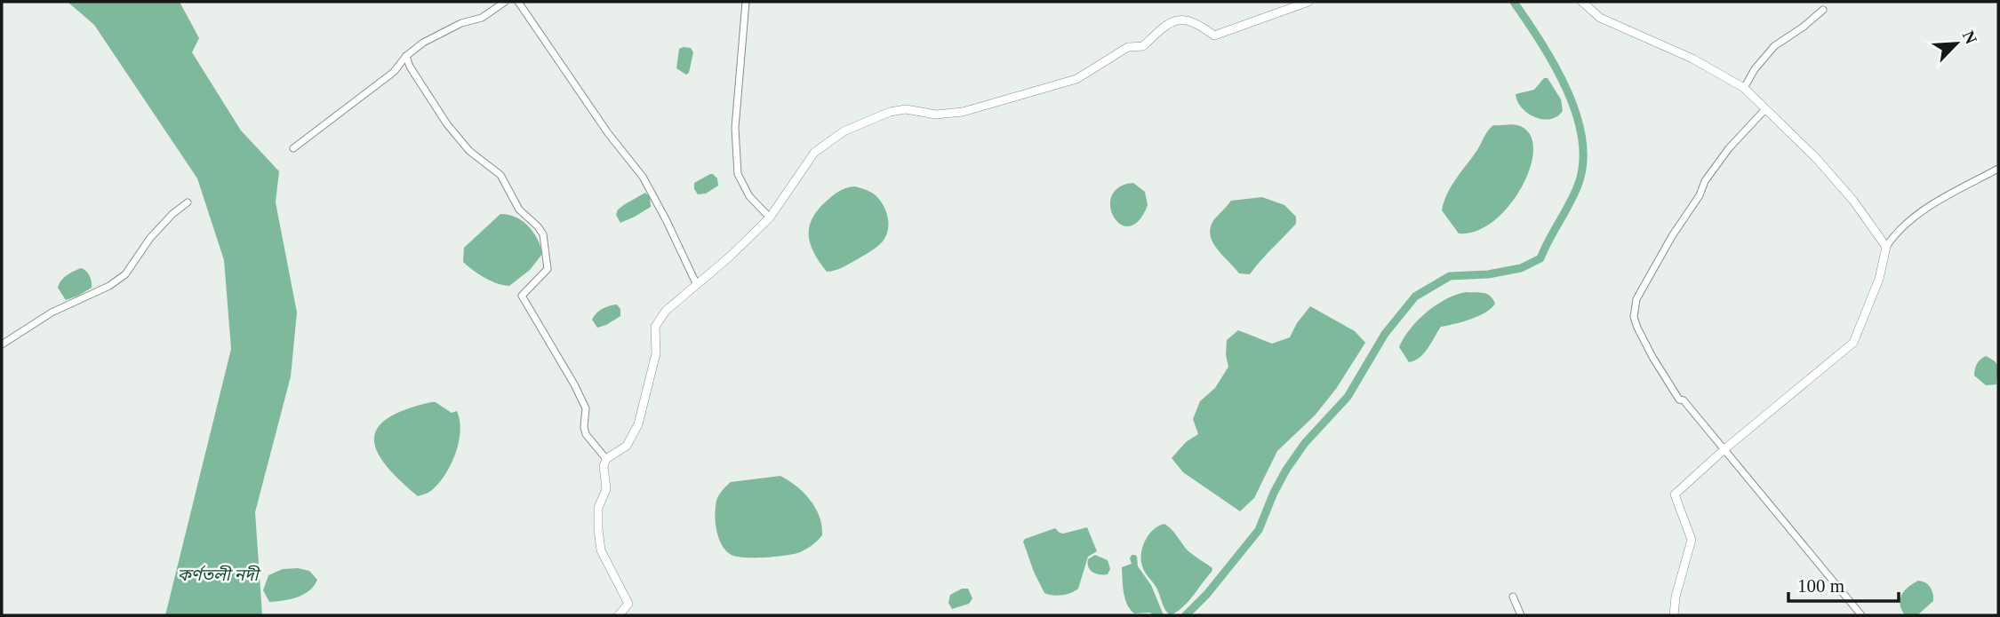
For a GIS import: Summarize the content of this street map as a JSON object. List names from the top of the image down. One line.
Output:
{"water":["কর্ণতলী নদী"],"scale_bar":"100 m","north":"top right"}
